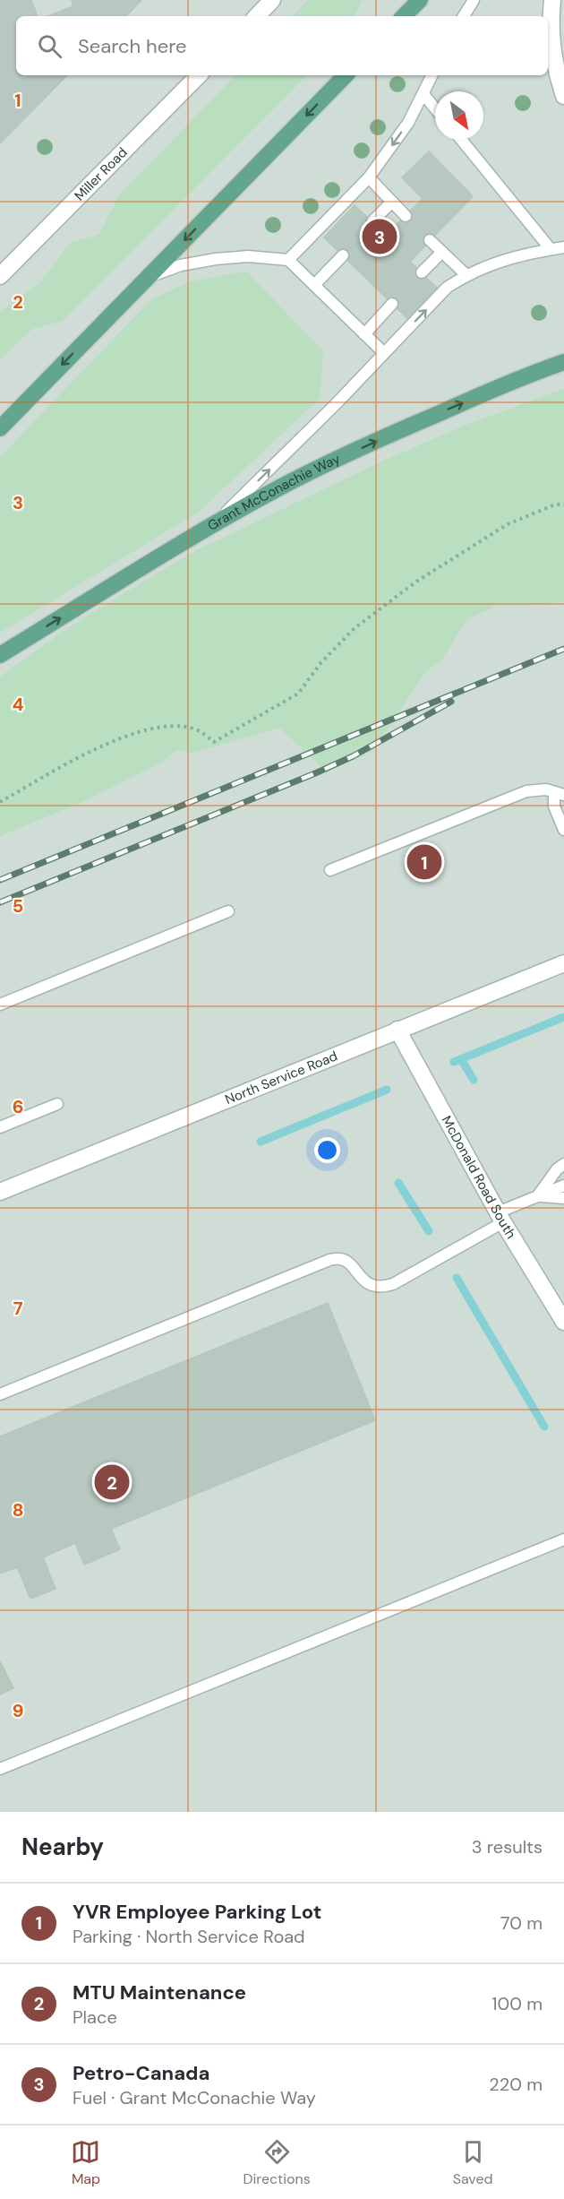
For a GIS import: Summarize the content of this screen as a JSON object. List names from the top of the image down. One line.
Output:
{"streets":{"main road":["Grant McConachie Way"],"street":["Miller Road","North Service Road","McDonald Road South"]},"crossings":[["North Service Road","McDonald Road South"]],"one_way":["Grant McConachie Way"],"north":"bottom right","page":{"search":"Search here","pins":["3","1","2"],"heading":["Nearby","3 results"],"list":[{"mark":"1","name":"YVR Employee Parking Lot","note":"Parking · North Service Road","value":"70 m"},{"mark":"2","name":"MTU Maintenance","note":"Place","value":"100 m"},{"mark":"3","name":"Petro-Canada","note":"Fuel · Grant McConachie Way","value":"220 m"}],"nav":["Map","Directions","Saved"]},"grid":{"rows":["1","2","3","4","5","6","7","8","9"]}}
